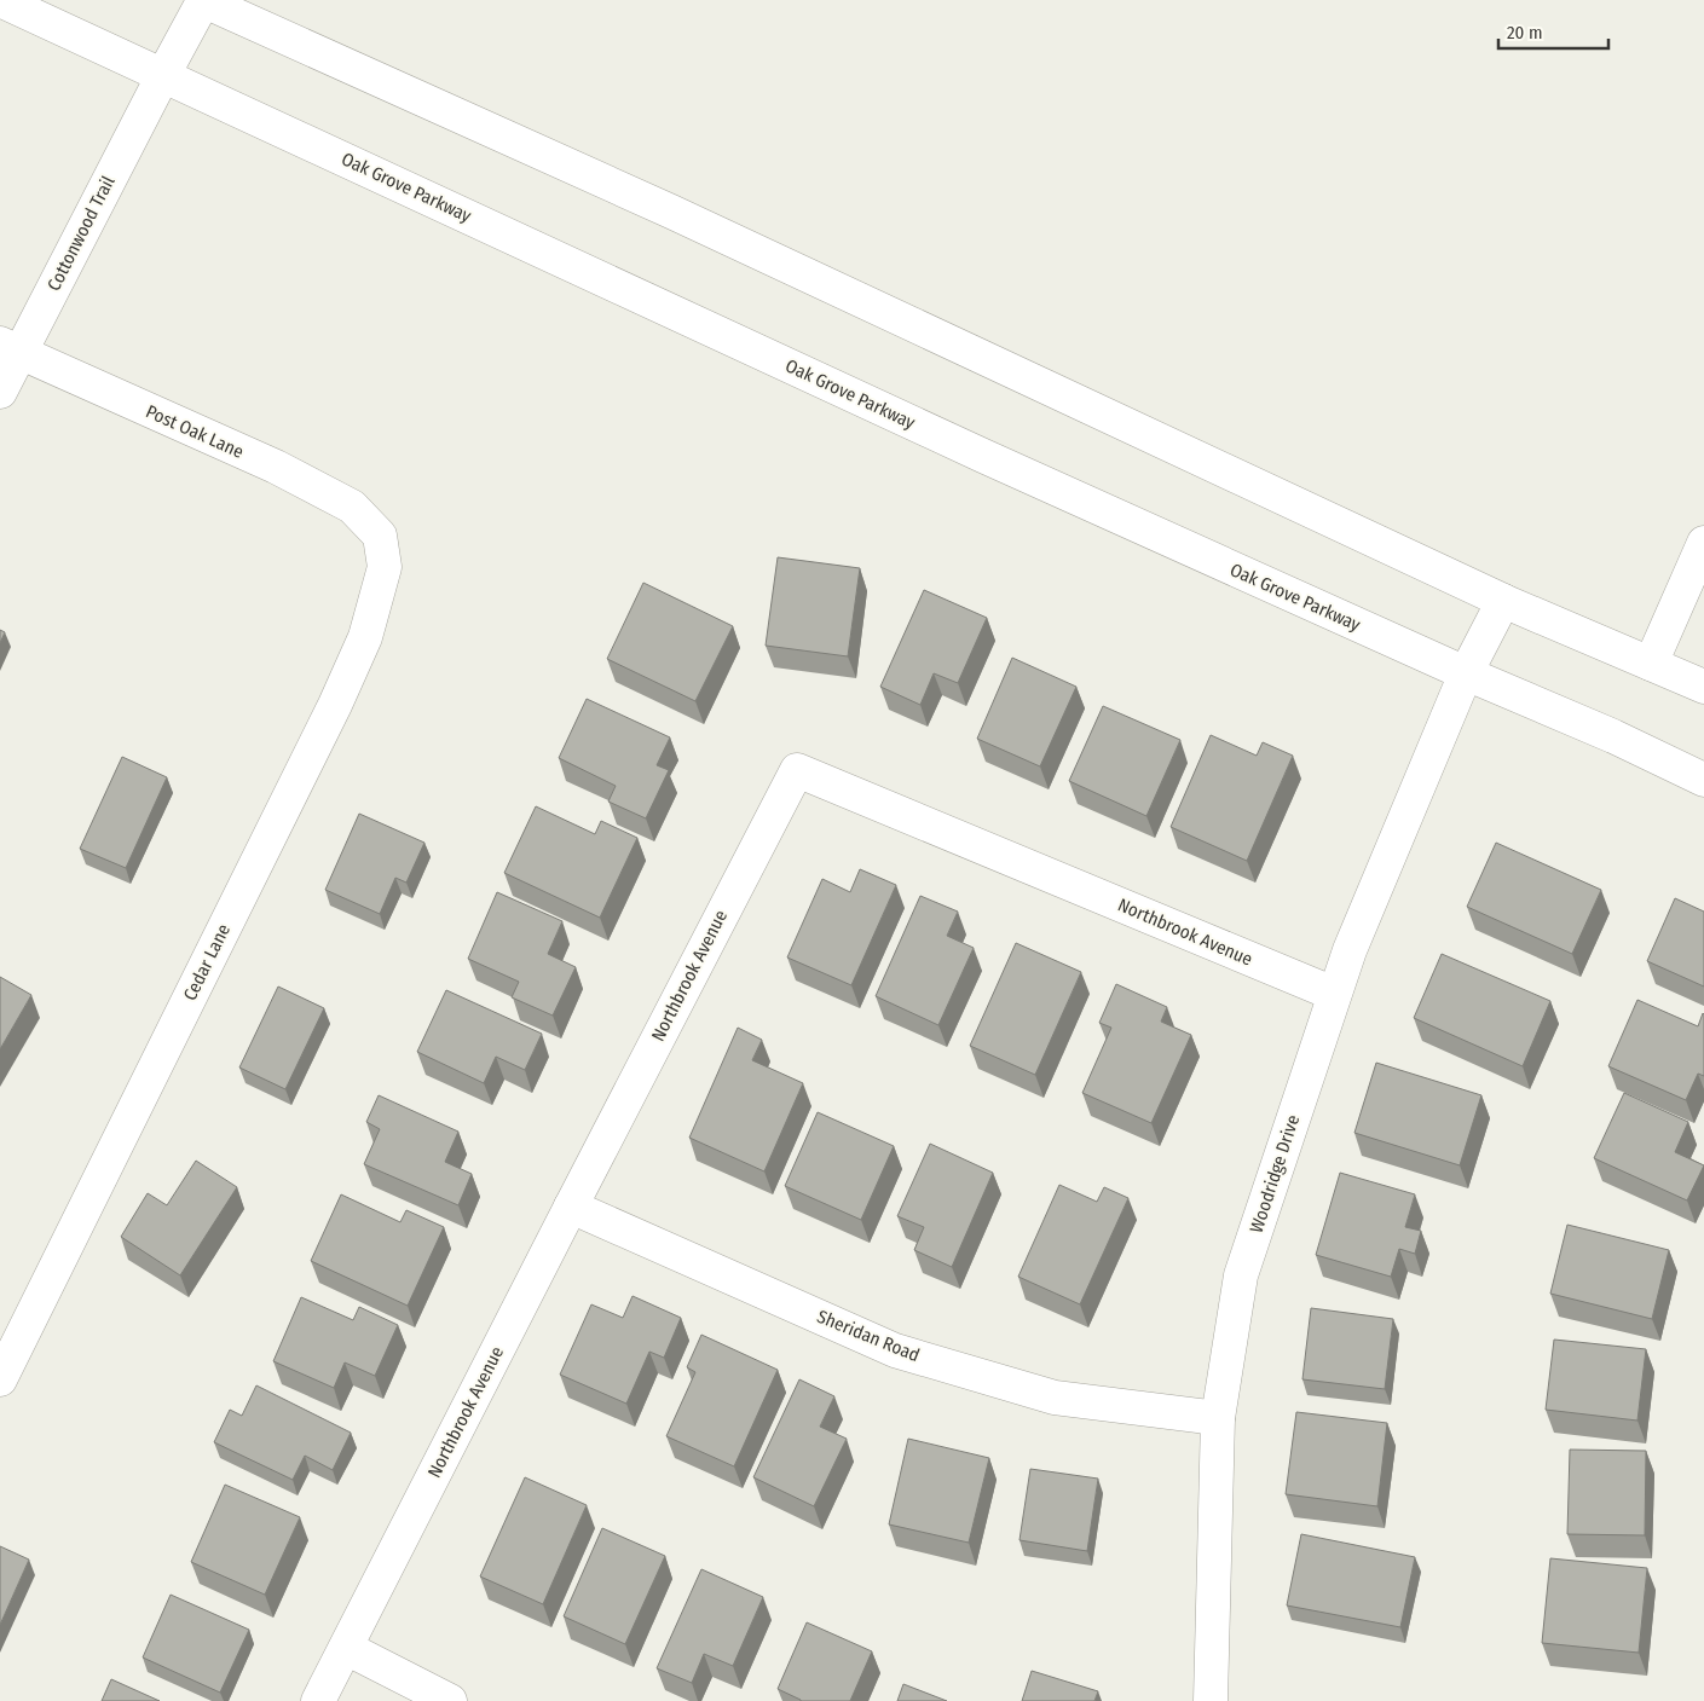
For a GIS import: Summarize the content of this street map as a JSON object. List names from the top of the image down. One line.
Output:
{"streets":{"street":["Oak Grove Parkway","Cottonwood Trail","Post Oak Lane","Northbrook Avenue","Cedar Lane","Woodridge Drive","Sheridan Road"]},"crossings":[["Oak Grove Parkway","Cottonwood Trail"],["Oak Grove Parkway","Woodridge Drive"],["Cottonwood Trail","Post Oak Lane"],["Post Oak Lane","Cedar Lane"],["Northbrook Avenue","Woodridge Drive"],["Northbrook Avenue","Sheridan Road"],["Woodridge Drive","Sheridan Road"]],"scale_bar":"20 m"}
